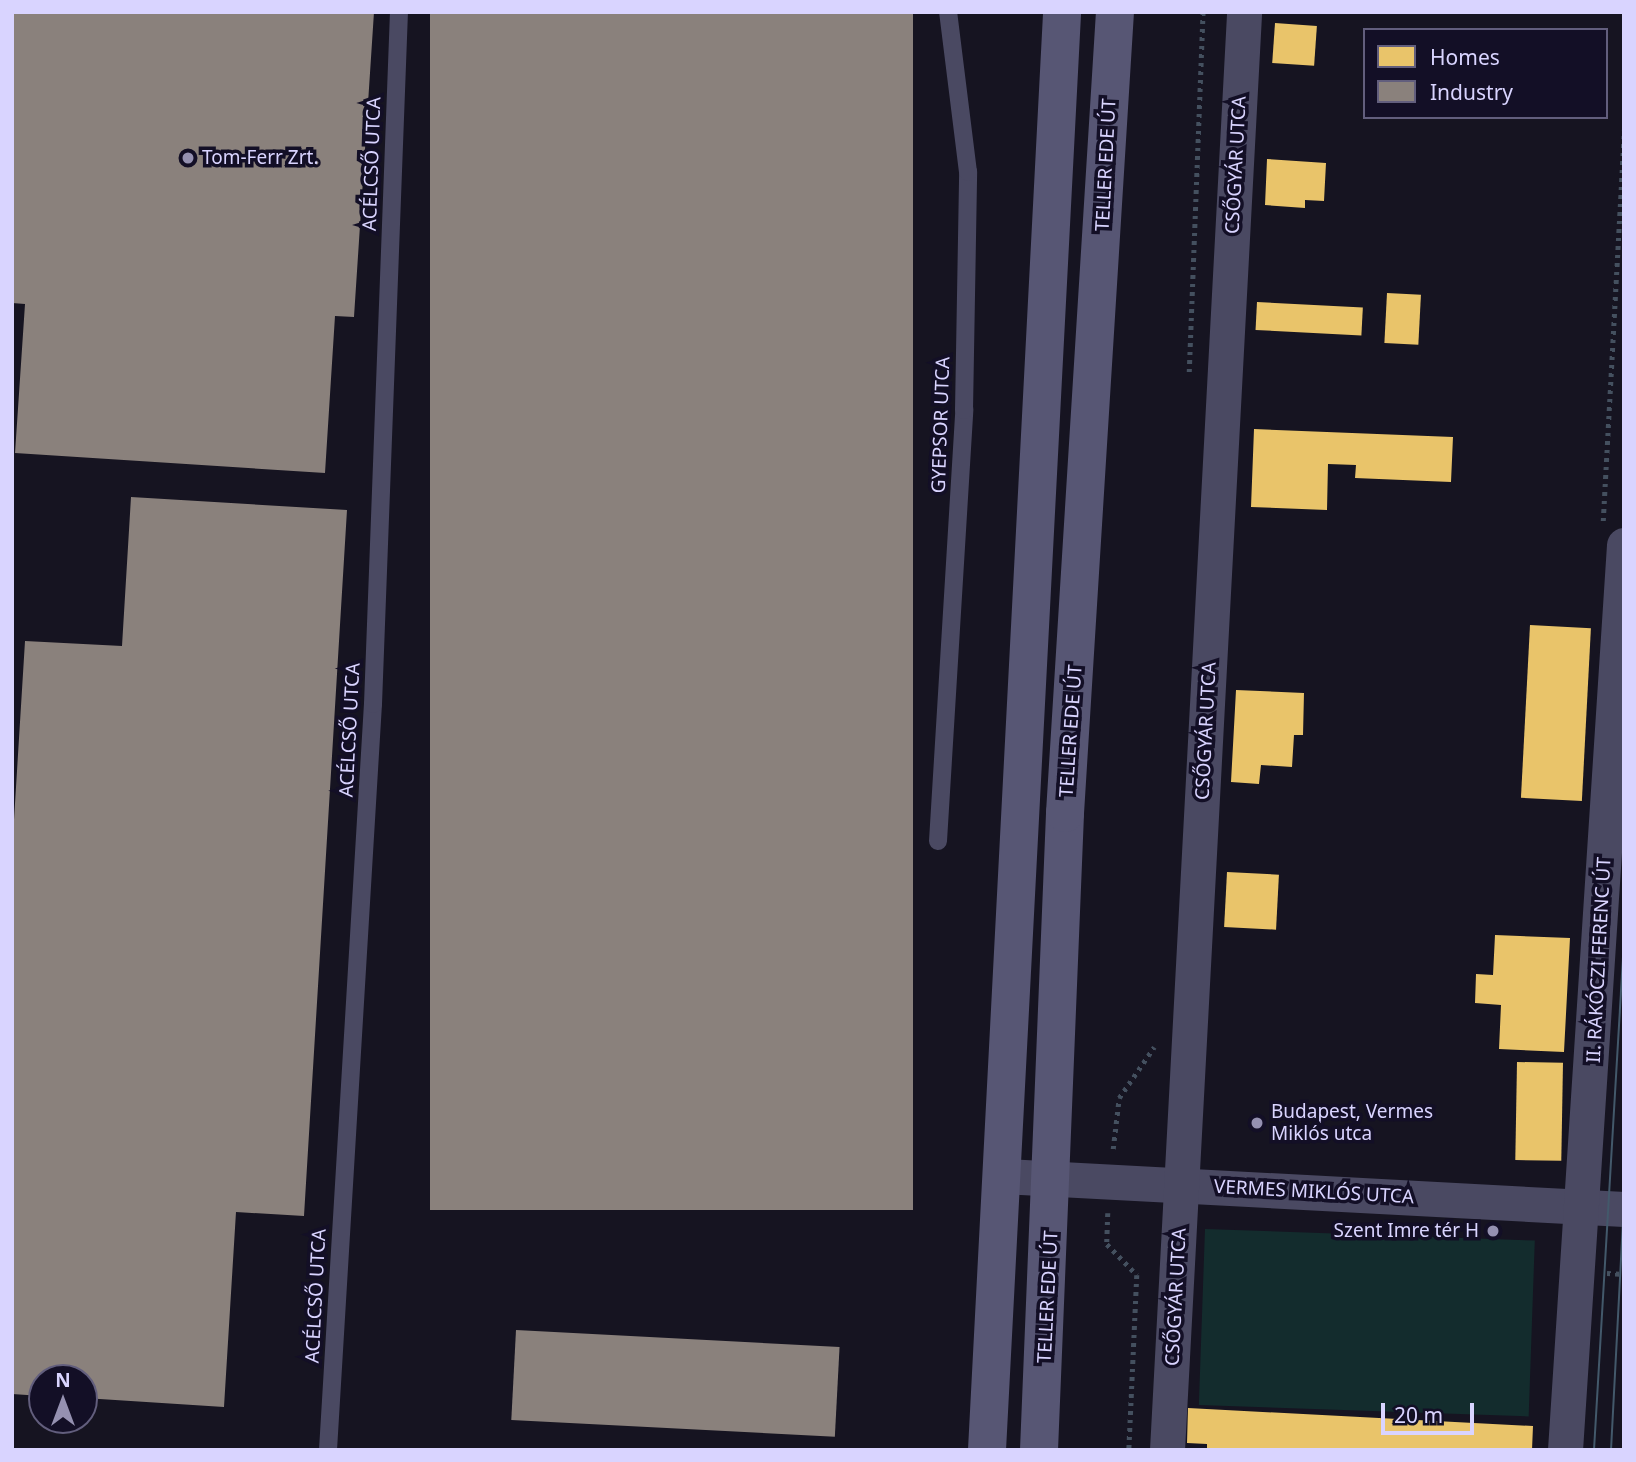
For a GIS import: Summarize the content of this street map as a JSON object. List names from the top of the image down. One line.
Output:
{"streets":{"main road":["TELLER EDE ÚT"],"street":["CSŐGYÁR UTCA","II. RÁKÓCZI FERENC ÚT","VERMES MIKLÓS UTCA"],"lane":["ACÉLCSŐ UTCA","GYEPSOR UTCA"]},"crossings":[["TELLER EDE ÚT","VERMES MIKLÓS UTCA"],["CSŐGYÁR UTCA","VERMES MIKLÓS UTCA"],["II. RÁKÓCZI FERENC ÚT","VERMES MIKLÓS UTCA"]],"places":["Tom-Ferr Zrt.","Budapest, Vermes Miklós utca","Szent Imre tér H"],"legend":["Homes","Industry"],"scale_bar":"20 m","north":"top"}
